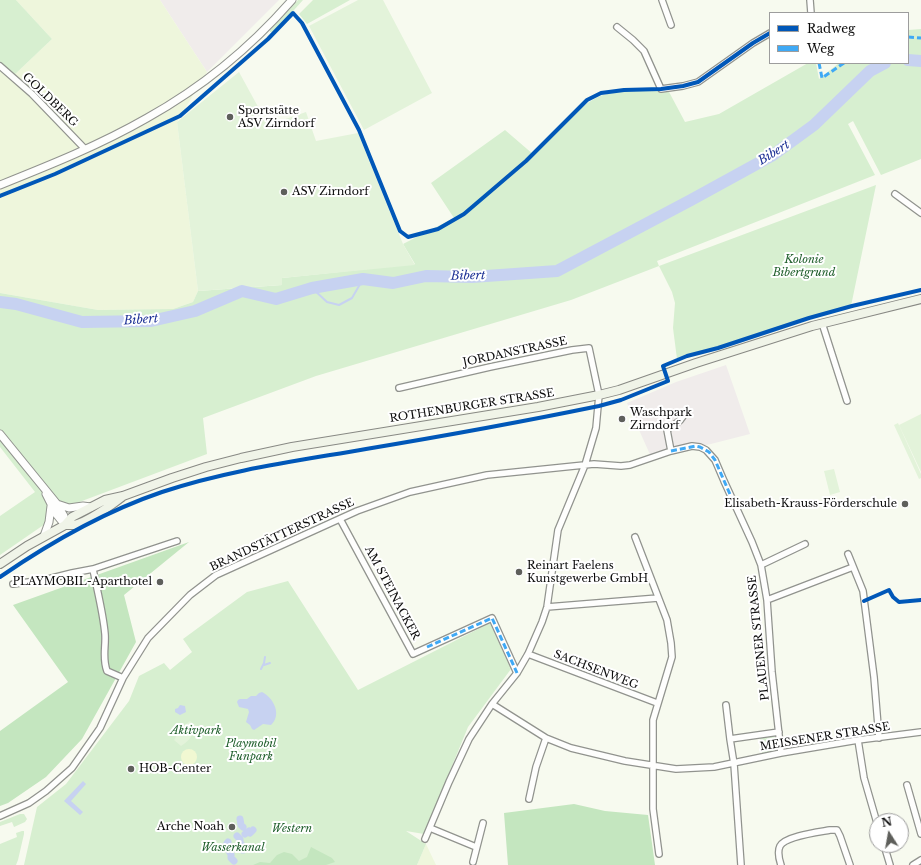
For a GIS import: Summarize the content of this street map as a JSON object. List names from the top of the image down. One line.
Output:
{"streets":{"main road":["ROTHENBURGER STRASSE"],"street":["GOLDBERG","JORDANSTRASSE","BRANDSTÄTTERSTRASSE","AM STEINACKER","PLAUENER STRASSE","SACHSENWEG","MEISSENER STRASSE"]},"crossings":[["JORDANSTRASSE","ROTHENBURGER STRASSE"],["BRANDSTÄTTERSTRASSE","AM STEINACKER"],["BRANDSTÄTTERSTRASSE","PLAUENER STRASSE"],["PLAUENER STRASSE","MEISSENER STRASSE"]],"water":["Bibert"],"parks":["Kolonie Bibertgrund","Aktivpark","Playmobil Funpark","Western","Wasserkanal"],"places":["Sportstätte ASV Zirndorf","ASV Zirndorf","Waschpark Zirndorf","Elisabeth-Krauss-Förderschule","Reinart Faelens Kunstgewerbe GmbH","PLAYMOBIL-Aparthotel","HOB-Center","Arche Noah"],"legend":["Radweg","Weg"],"north":"top"}
